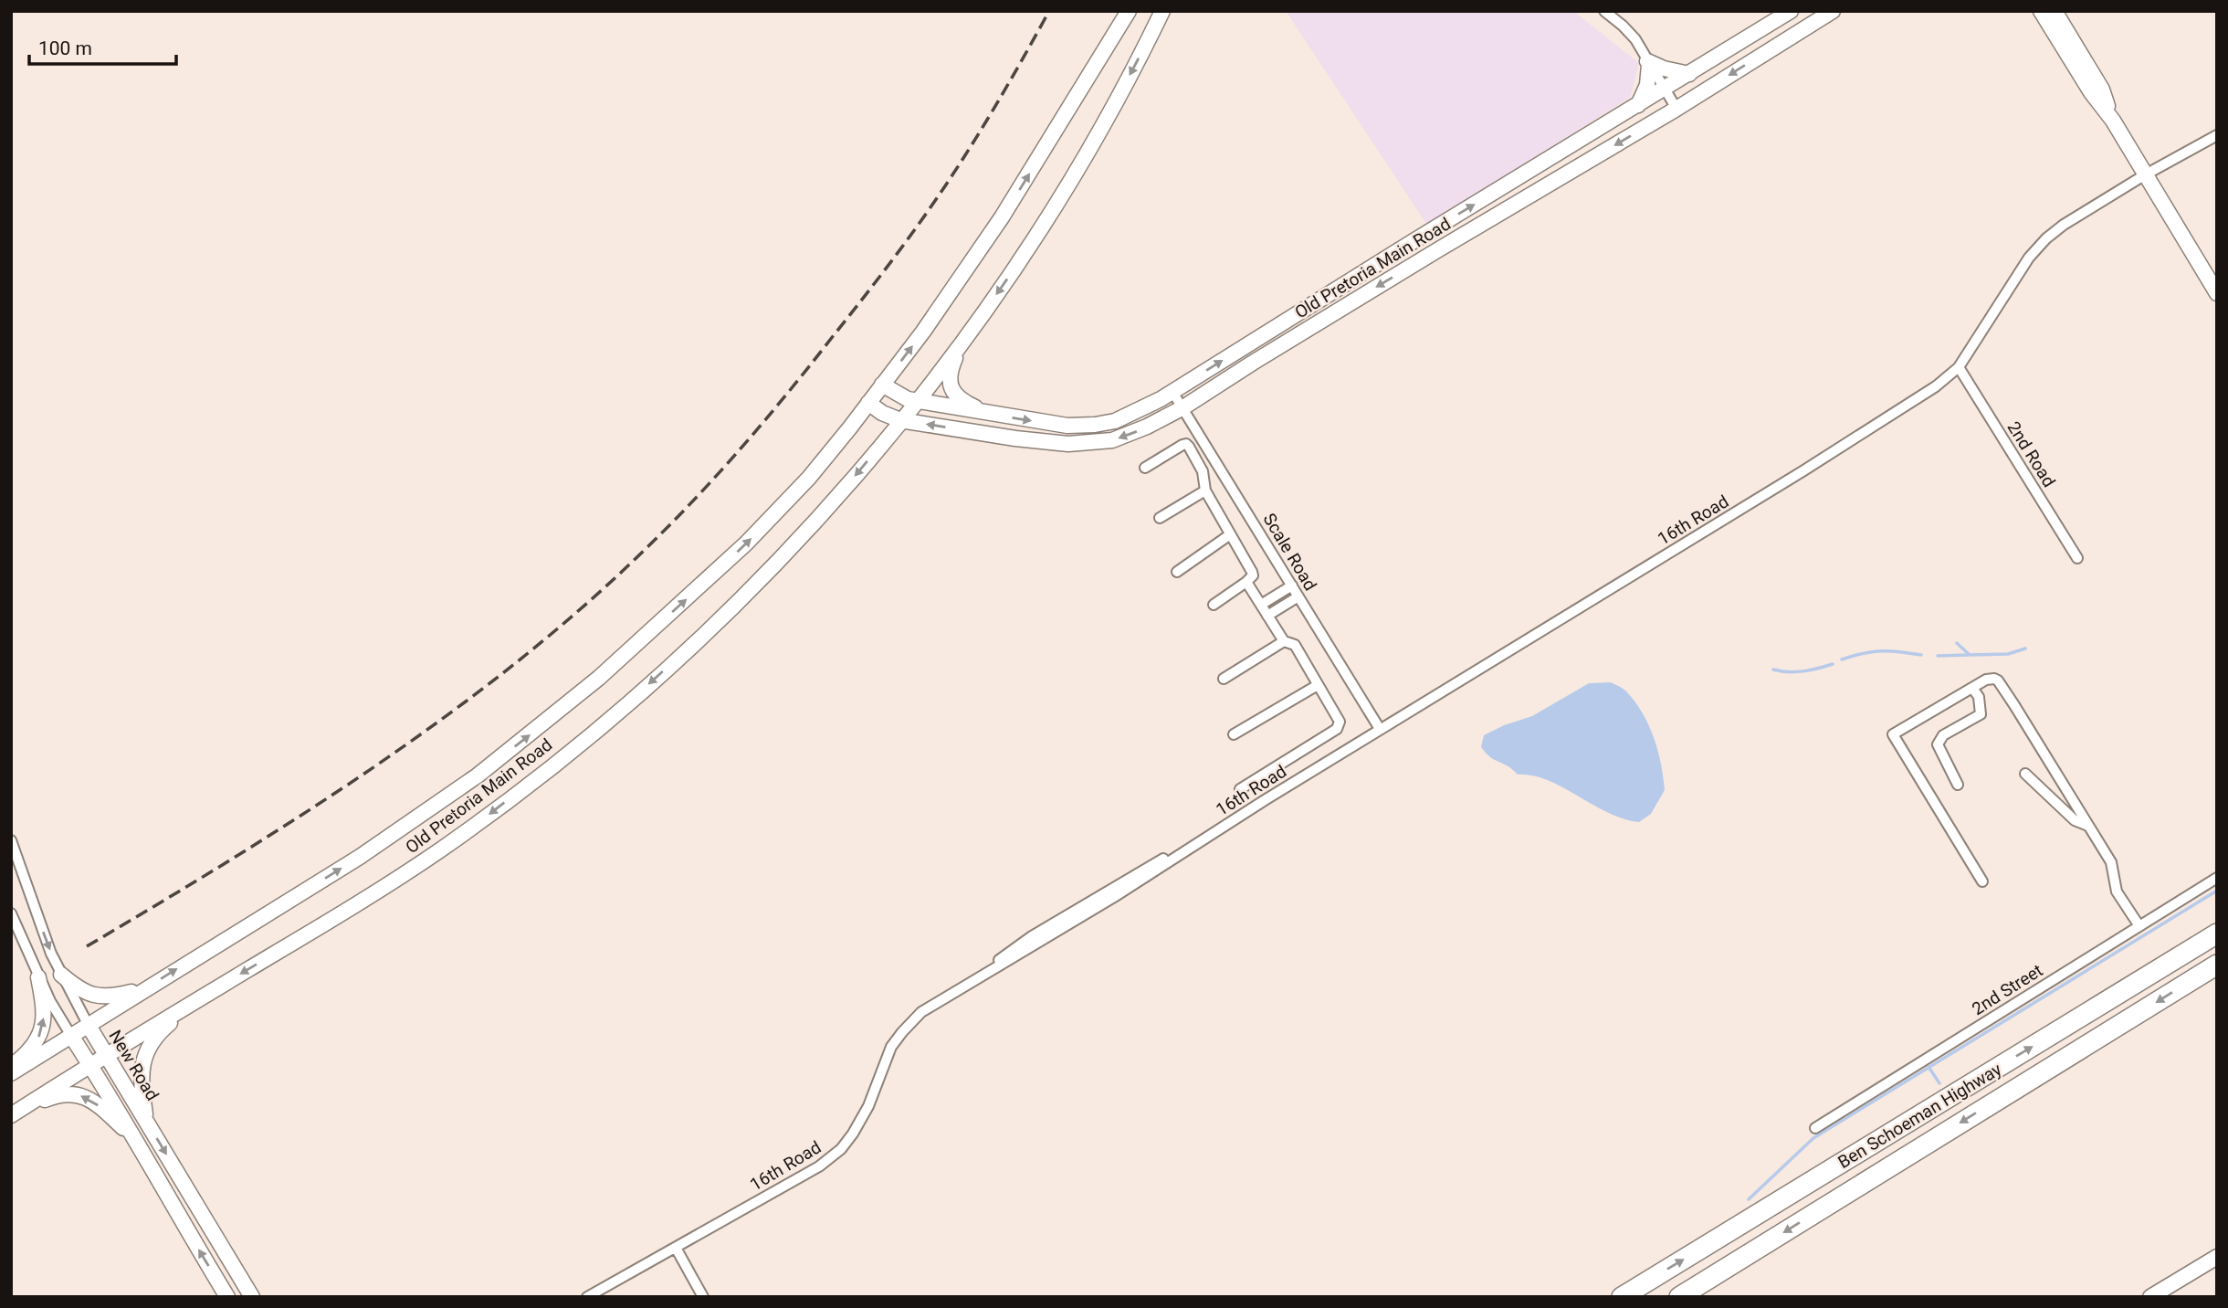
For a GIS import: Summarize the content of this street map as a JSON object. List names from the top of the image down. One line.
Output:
{"streets":{"highway":["Ben Schoeman Highway"],"main road":["Old Pretoria Main Road","New Road"],"street":["2nd Road","16th Road","Scale Road","2nd Street"]},"crossings":[["Old Pretoria Main Road","Scale Road"],["Old Pretoria Main Road","New Road"],["2nd Road","16th Road"],["16th Road","Scale Road"]],"one_way":["New Road"],"scale_bar":"100 m"}
